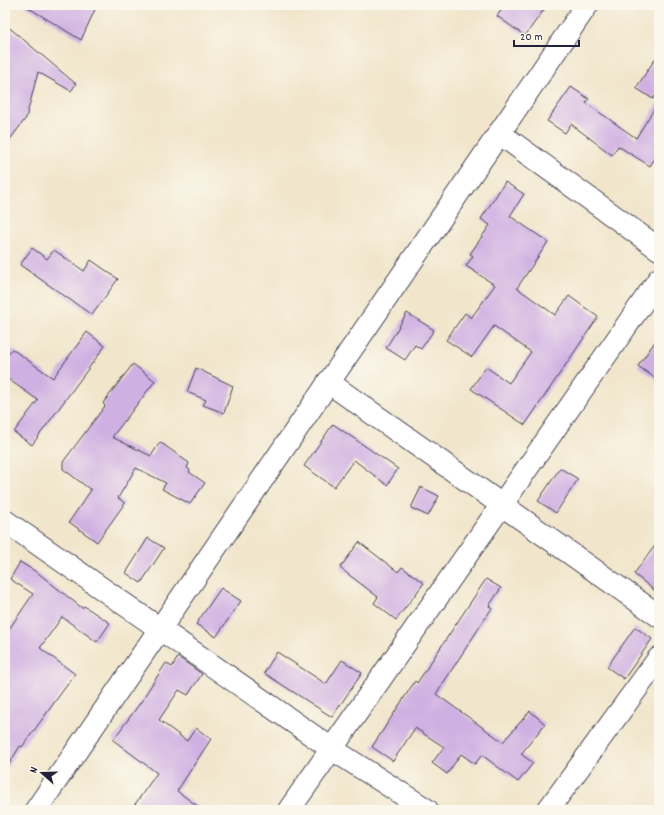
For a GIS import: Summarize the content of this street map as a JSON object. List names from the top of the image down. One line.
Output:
{"scale_bar":"20 m","north":"left"}
